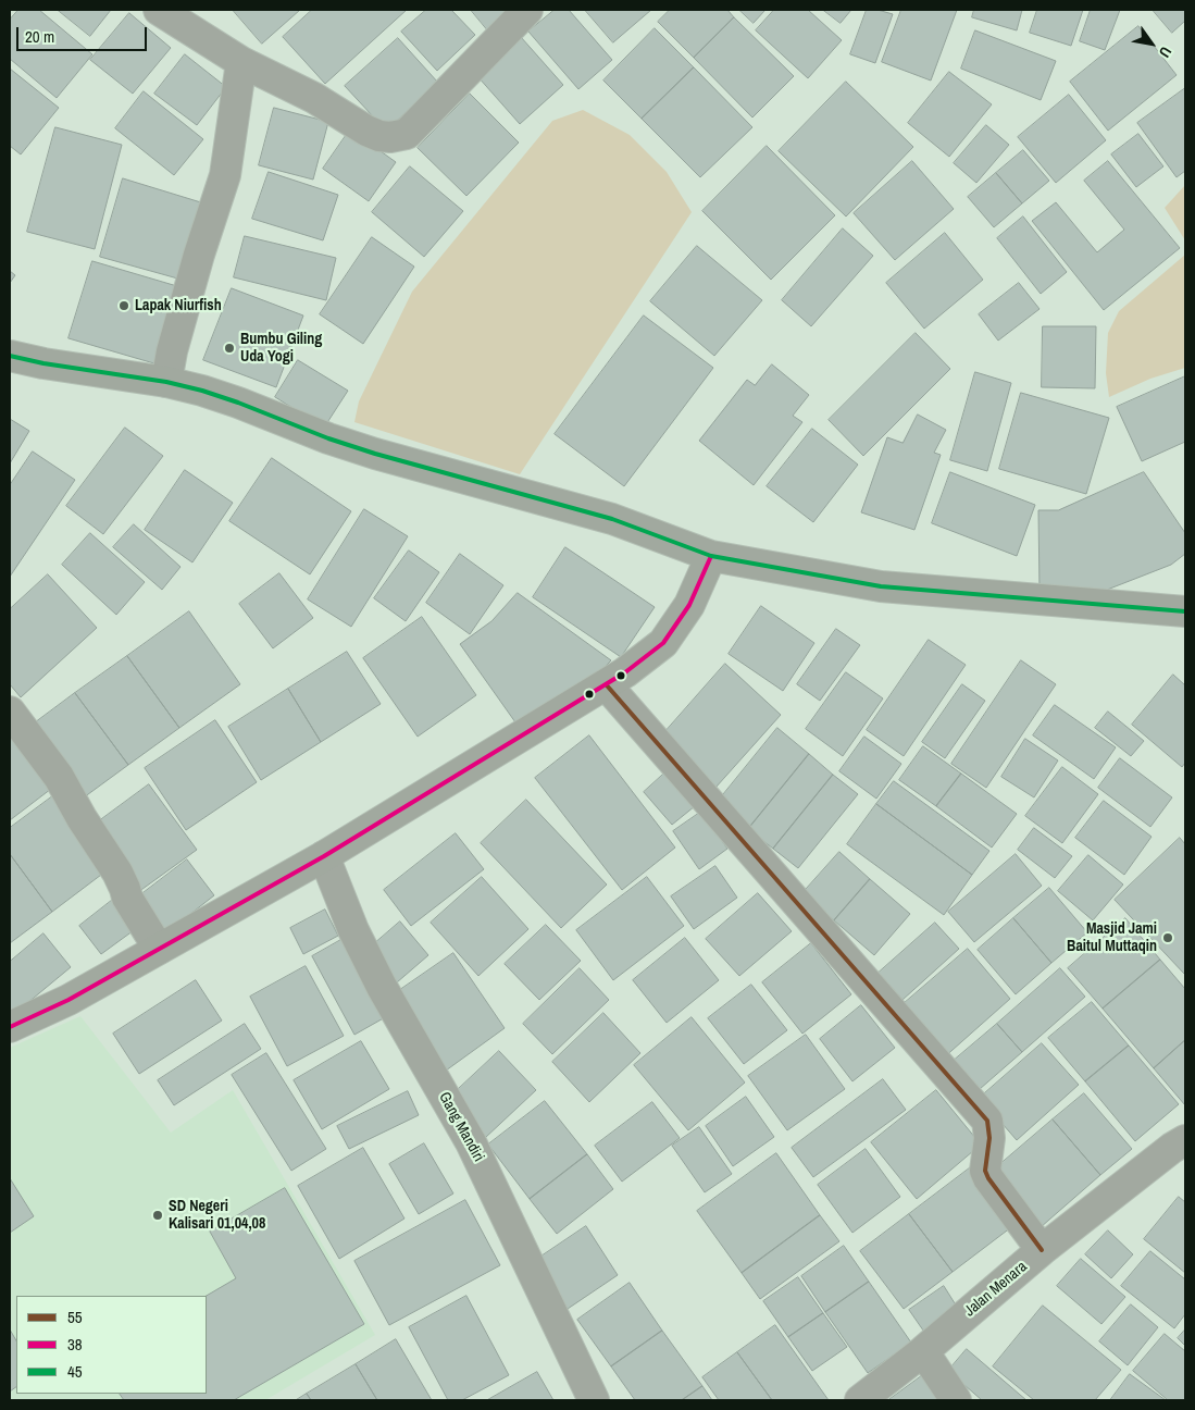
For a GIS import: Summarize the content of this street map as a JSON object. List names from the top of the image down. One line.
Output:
{"streets":{"street":["Gang Mandiri","Jalan Menara"]},"places":["Lapak Niurfish","Bumbu Giling Uda Yogi","Masjid Jami Baitul Muttaqin","SD Negeri Kalisari 01,04,08"],"lines":["transit line 45","transit line 38","transit line 55"],"legend":["55","38","45"],"scale_bar":"20 m","north":"bottom right"}
